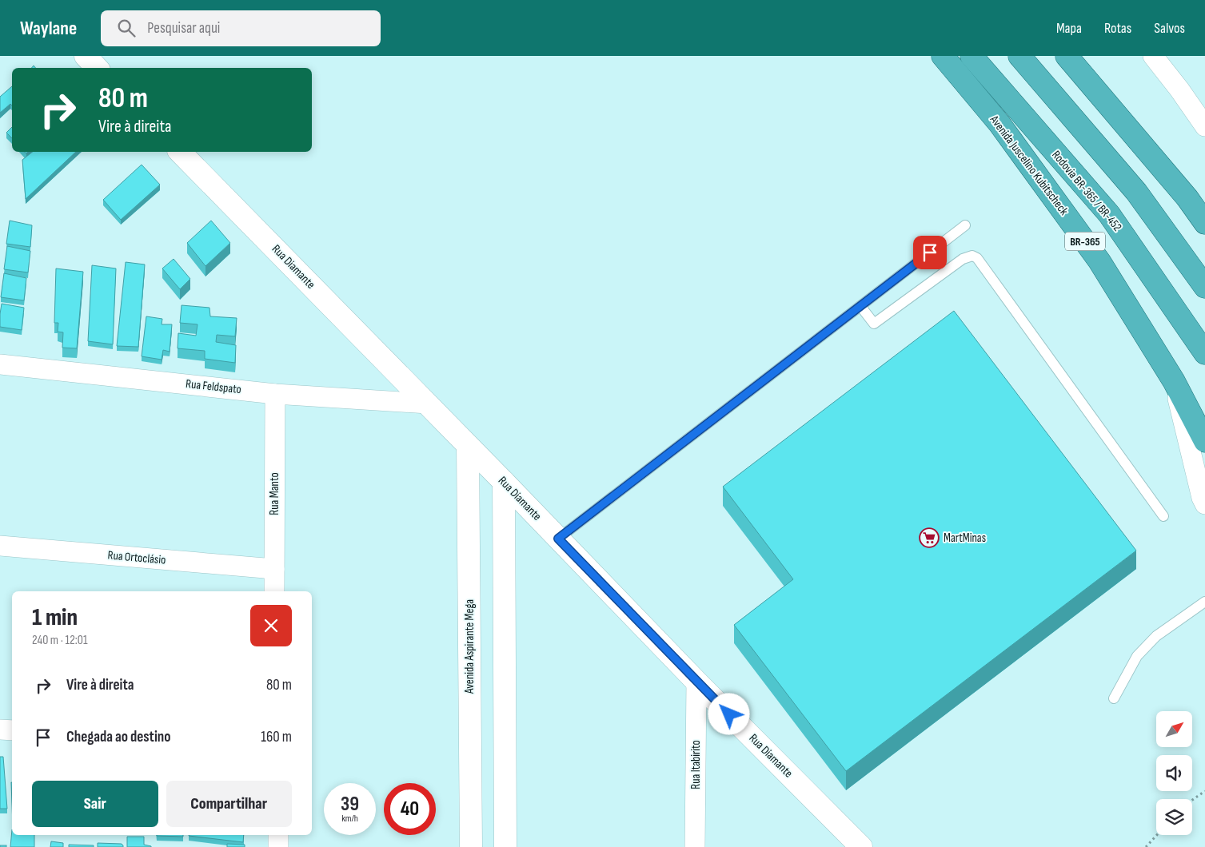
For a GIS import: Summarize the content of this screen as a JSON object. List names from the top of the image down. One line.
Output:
{"streets":{"highway":["Avenida Juscelino Kubitscheck","Rodovia BR-365 / BR-452","BR-365"],"street":["Rua Diamante","Rua Feldspato","Rua Manto","Rua Ortoclásio","Avenida Aspirante Mega","Rua Itabirito"]},"crossings":[["Rua Diamante","Rua Feldspato"],["Rua Diamante","Avenida Aspirante Mega"],["Rua Diamante","Rua Itabirito"],["Rua Feldspato","Rua Manto"],["Rua Manto","Rua Ortoclásio"]],"places":{"supermarket":["MartMinas"]},"north":"top right","page":{"header":"Waylane","search":"Pesquisar aqui","nav":["Mapa","Rotas","Salvos"],"turn":["80 m","Vire à direita"],"heading":["1 min","240 m · 12:01"],"list":[{"name":"Vire à direita","value":"80 m"},{"name":"Chegada ao destino","value":"160 m"}],"buttons":["Sair","Compartilhar"],"speed":"39 km/h","limit":"40"}}
